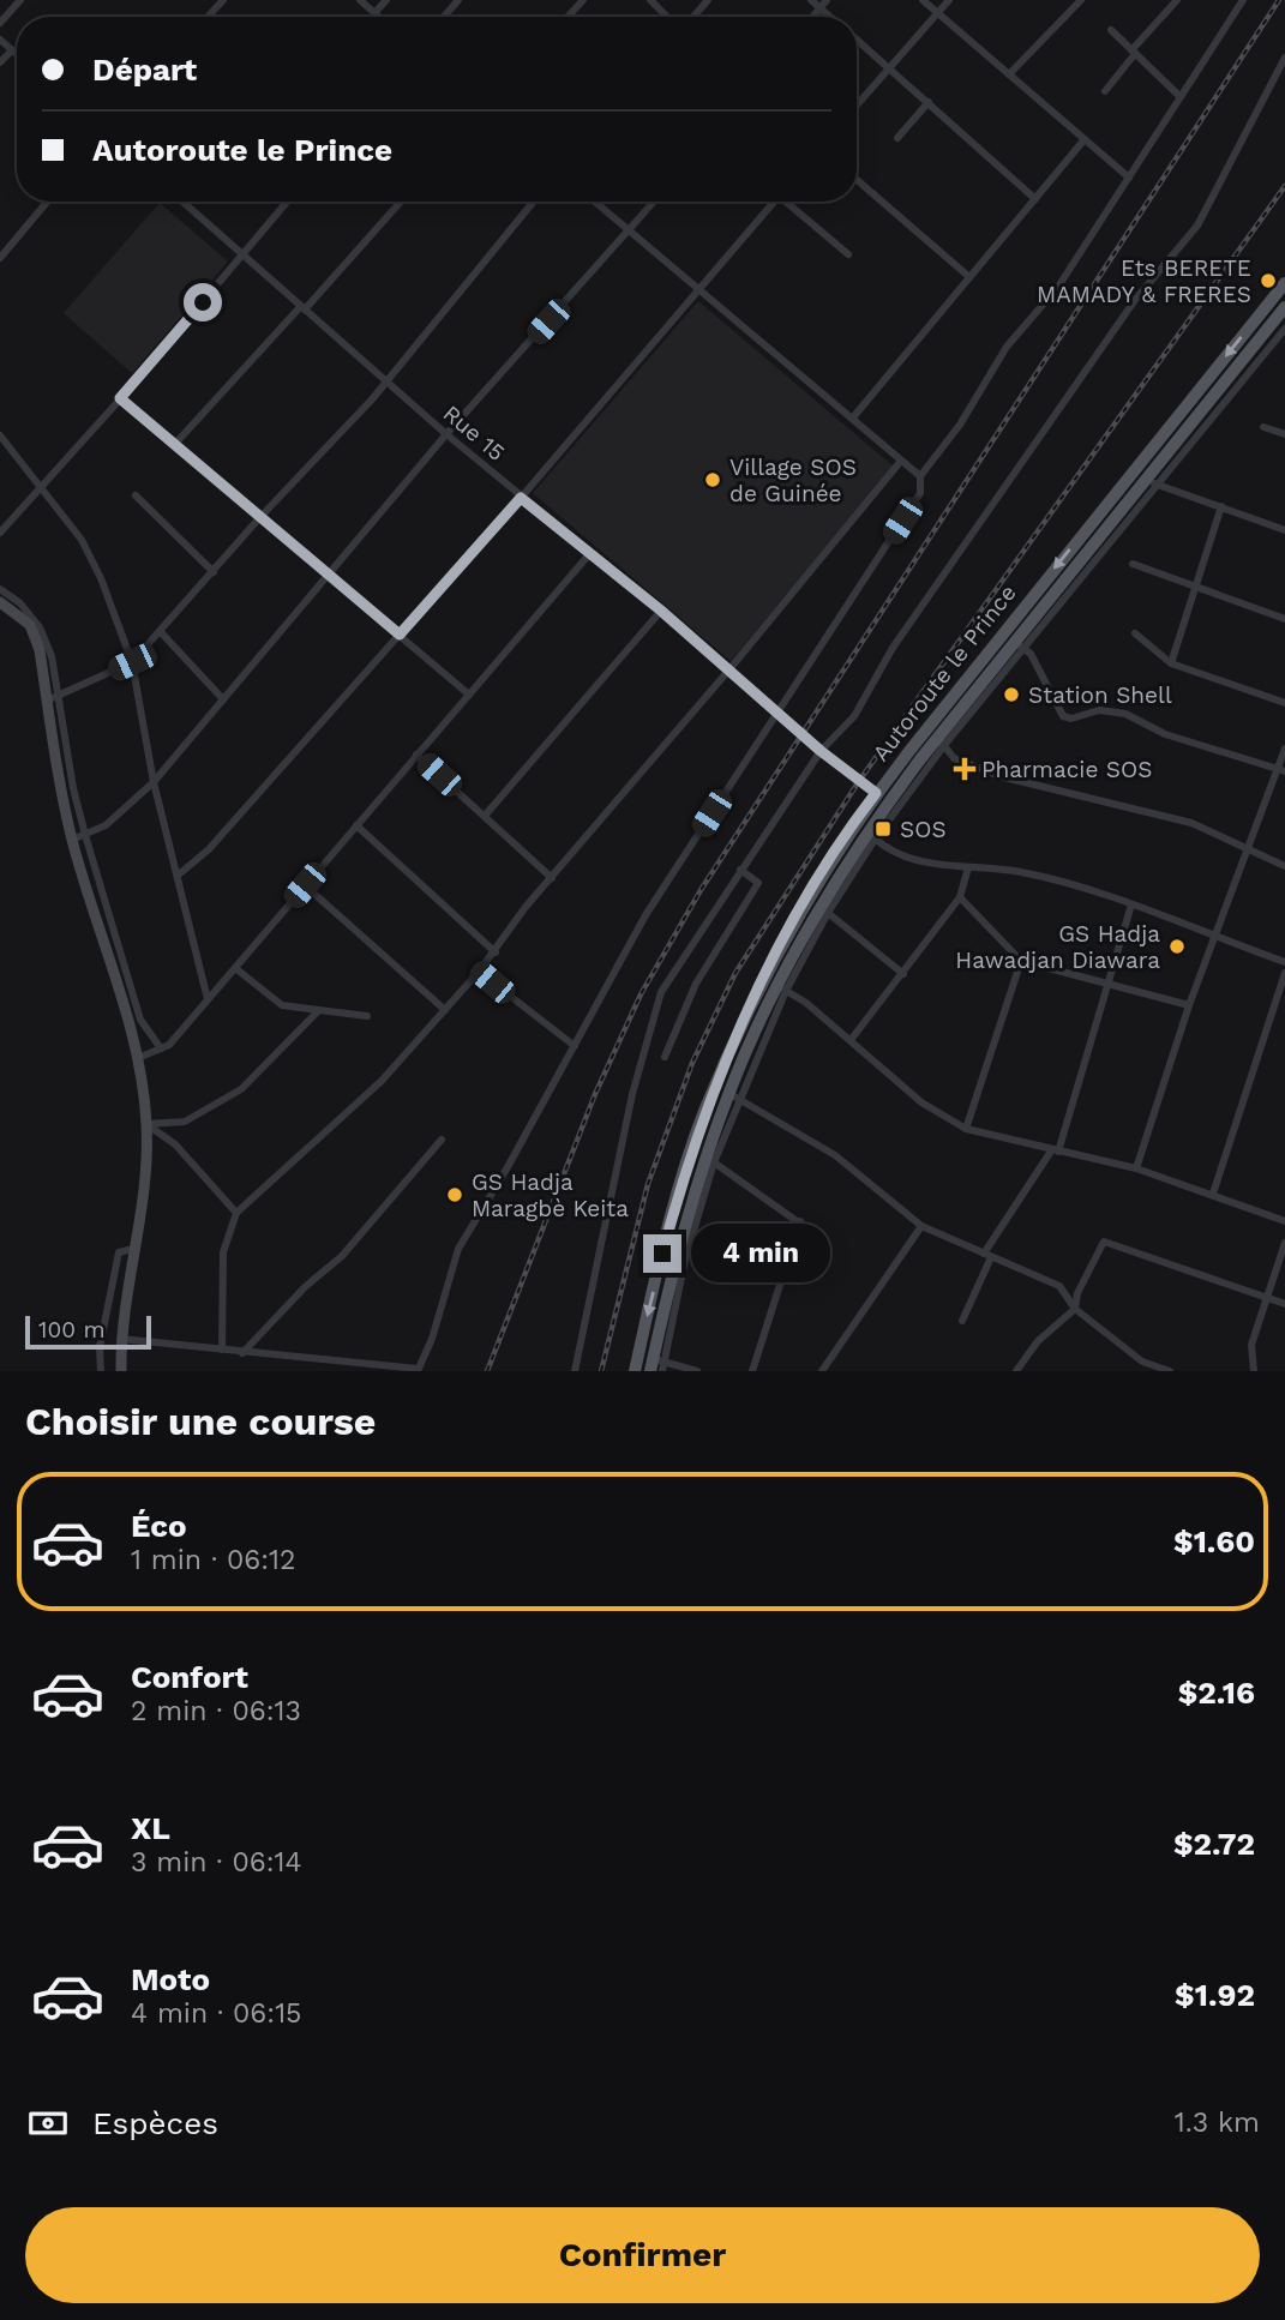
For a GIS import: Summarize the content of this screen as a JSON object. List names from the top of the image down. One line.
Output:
{"streets":{"main road":["Autoroute le Prince"],"street":["Rue 15"]},"crossings":[["Rue 15","Autoroute le Prince"]],"places":{"other":["Ets BERETE MAMADY & FRERES","Village SOS de Guinée","Station Shell","GS Hadja Hawadjan Diawara","GS Hadja Maragbè Keita"],"health":["Pharmacie SOS"],"transit":["SOS"]},"scale_bar":"100 m","page":{"banner":["Départ","Autoroute le Prince"],"bubble":"4 min","scale":"100 m","heading":"Choisir une course","list":[{"name":"Éco","note":"1 min · 06:12","value":"$1.60"},{"name":"Confort","note":"2 min · 06:13","value":"$2.16"},{"name":"XL","note":"3 min · 06:14","value":"$2.72"},{"name":"Moto","note":"4 min · 06:15","value":"$1.92"}],"pay":["Espèces","1.3 km"],"buttons":"Confirmer"}}
